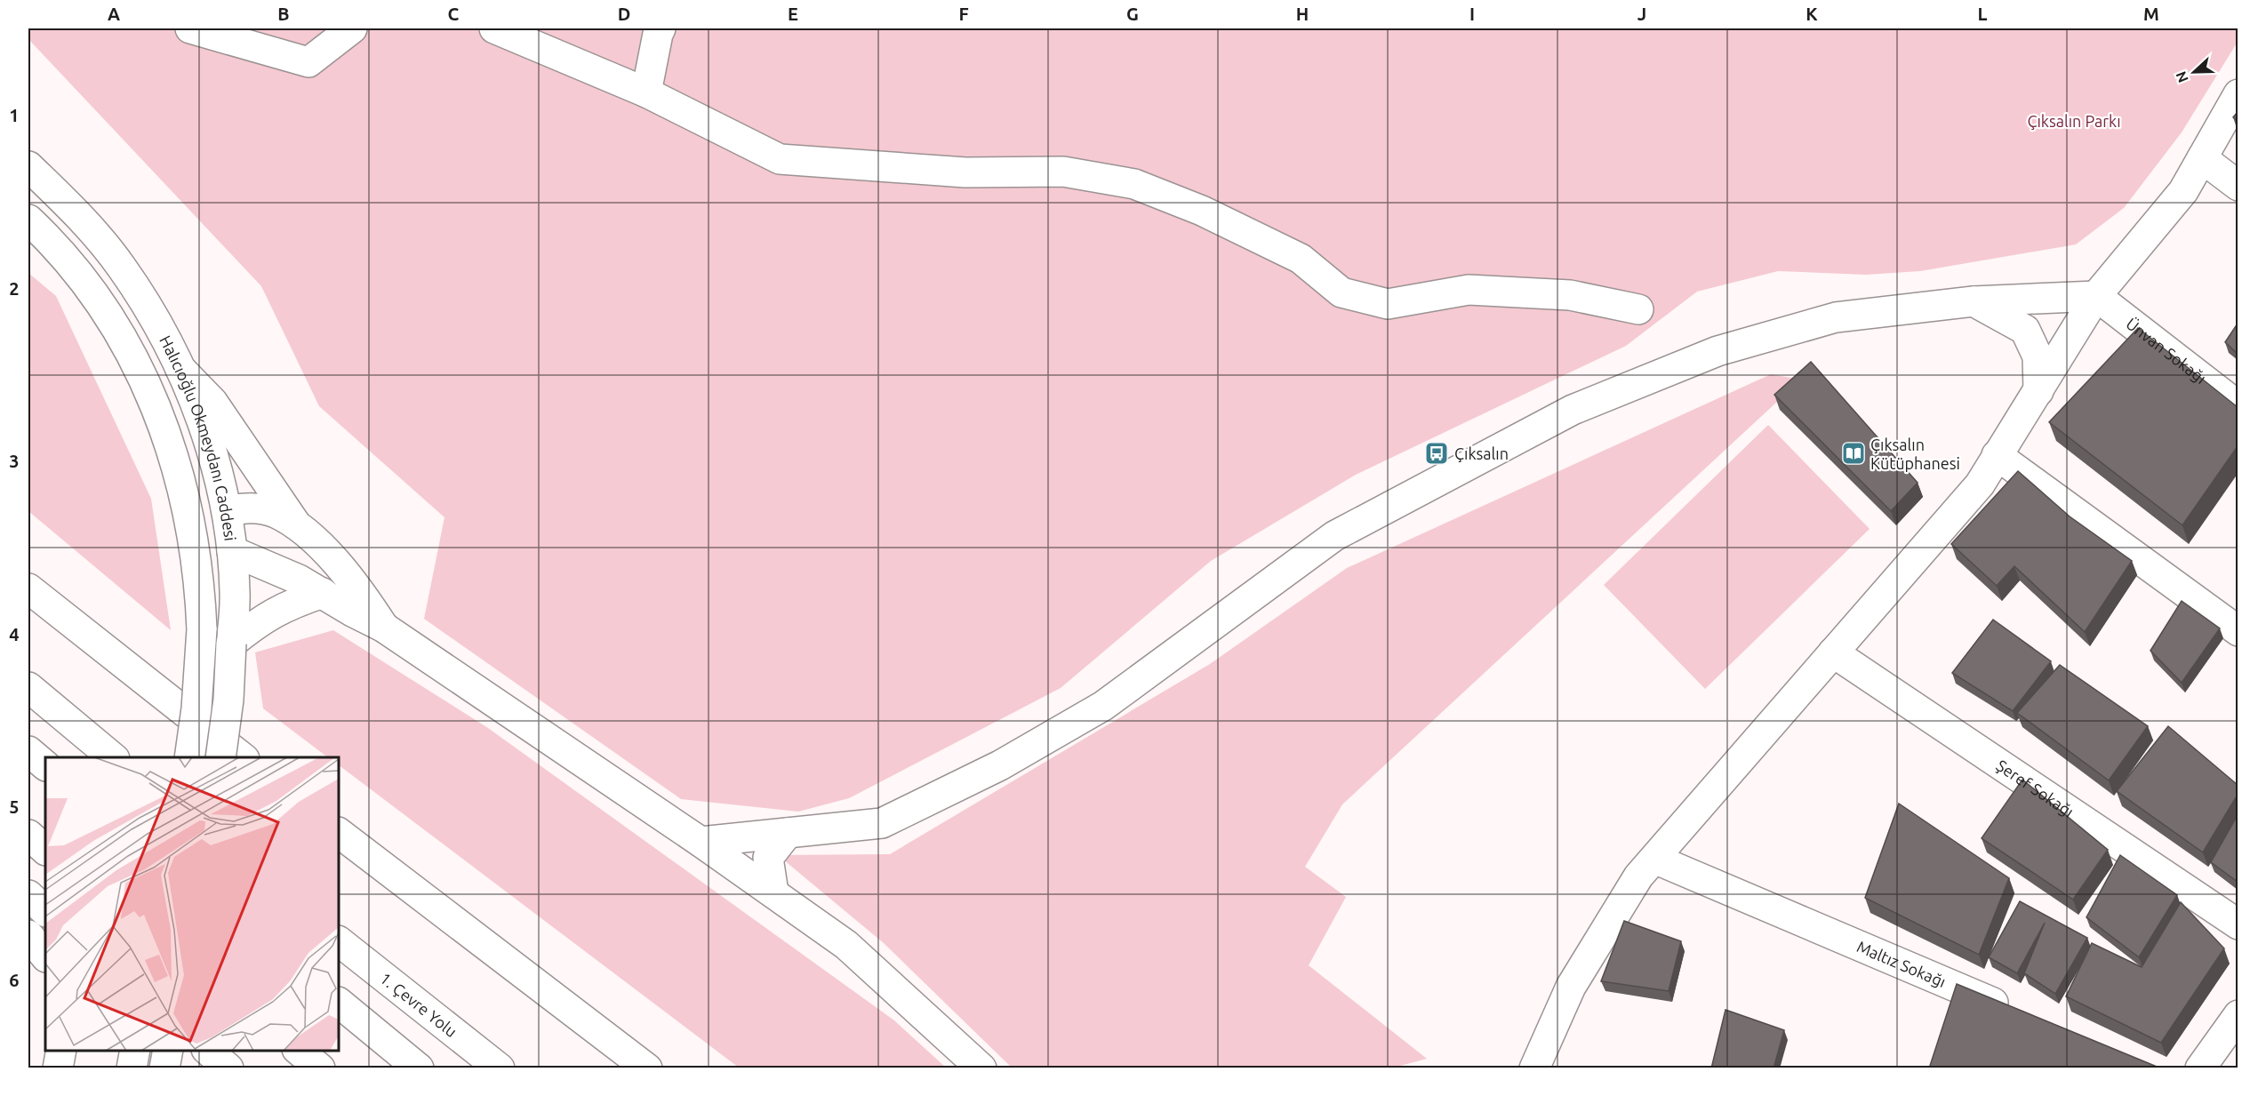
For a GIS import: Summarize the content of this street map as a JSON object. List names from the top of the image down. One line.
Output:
{"streets":{"main road":["Ünvan Sokağı","Halıcıoğlu Okmeydanı Caddesi","Şeref Sokağı","Maltız Sokağı","1. Çevre Yolu"]},"parks":["Çıksalın Parkı"],"places":{"bus stop":["Çıksalın"],"library":["Çıksalın Kütüphanesi"]},"north":"left","grid":{"columns":["A","B","C","D","E","F","G","H","I","J","K","L","M"],"rows":["1","2","3","4","5","6"]}}
